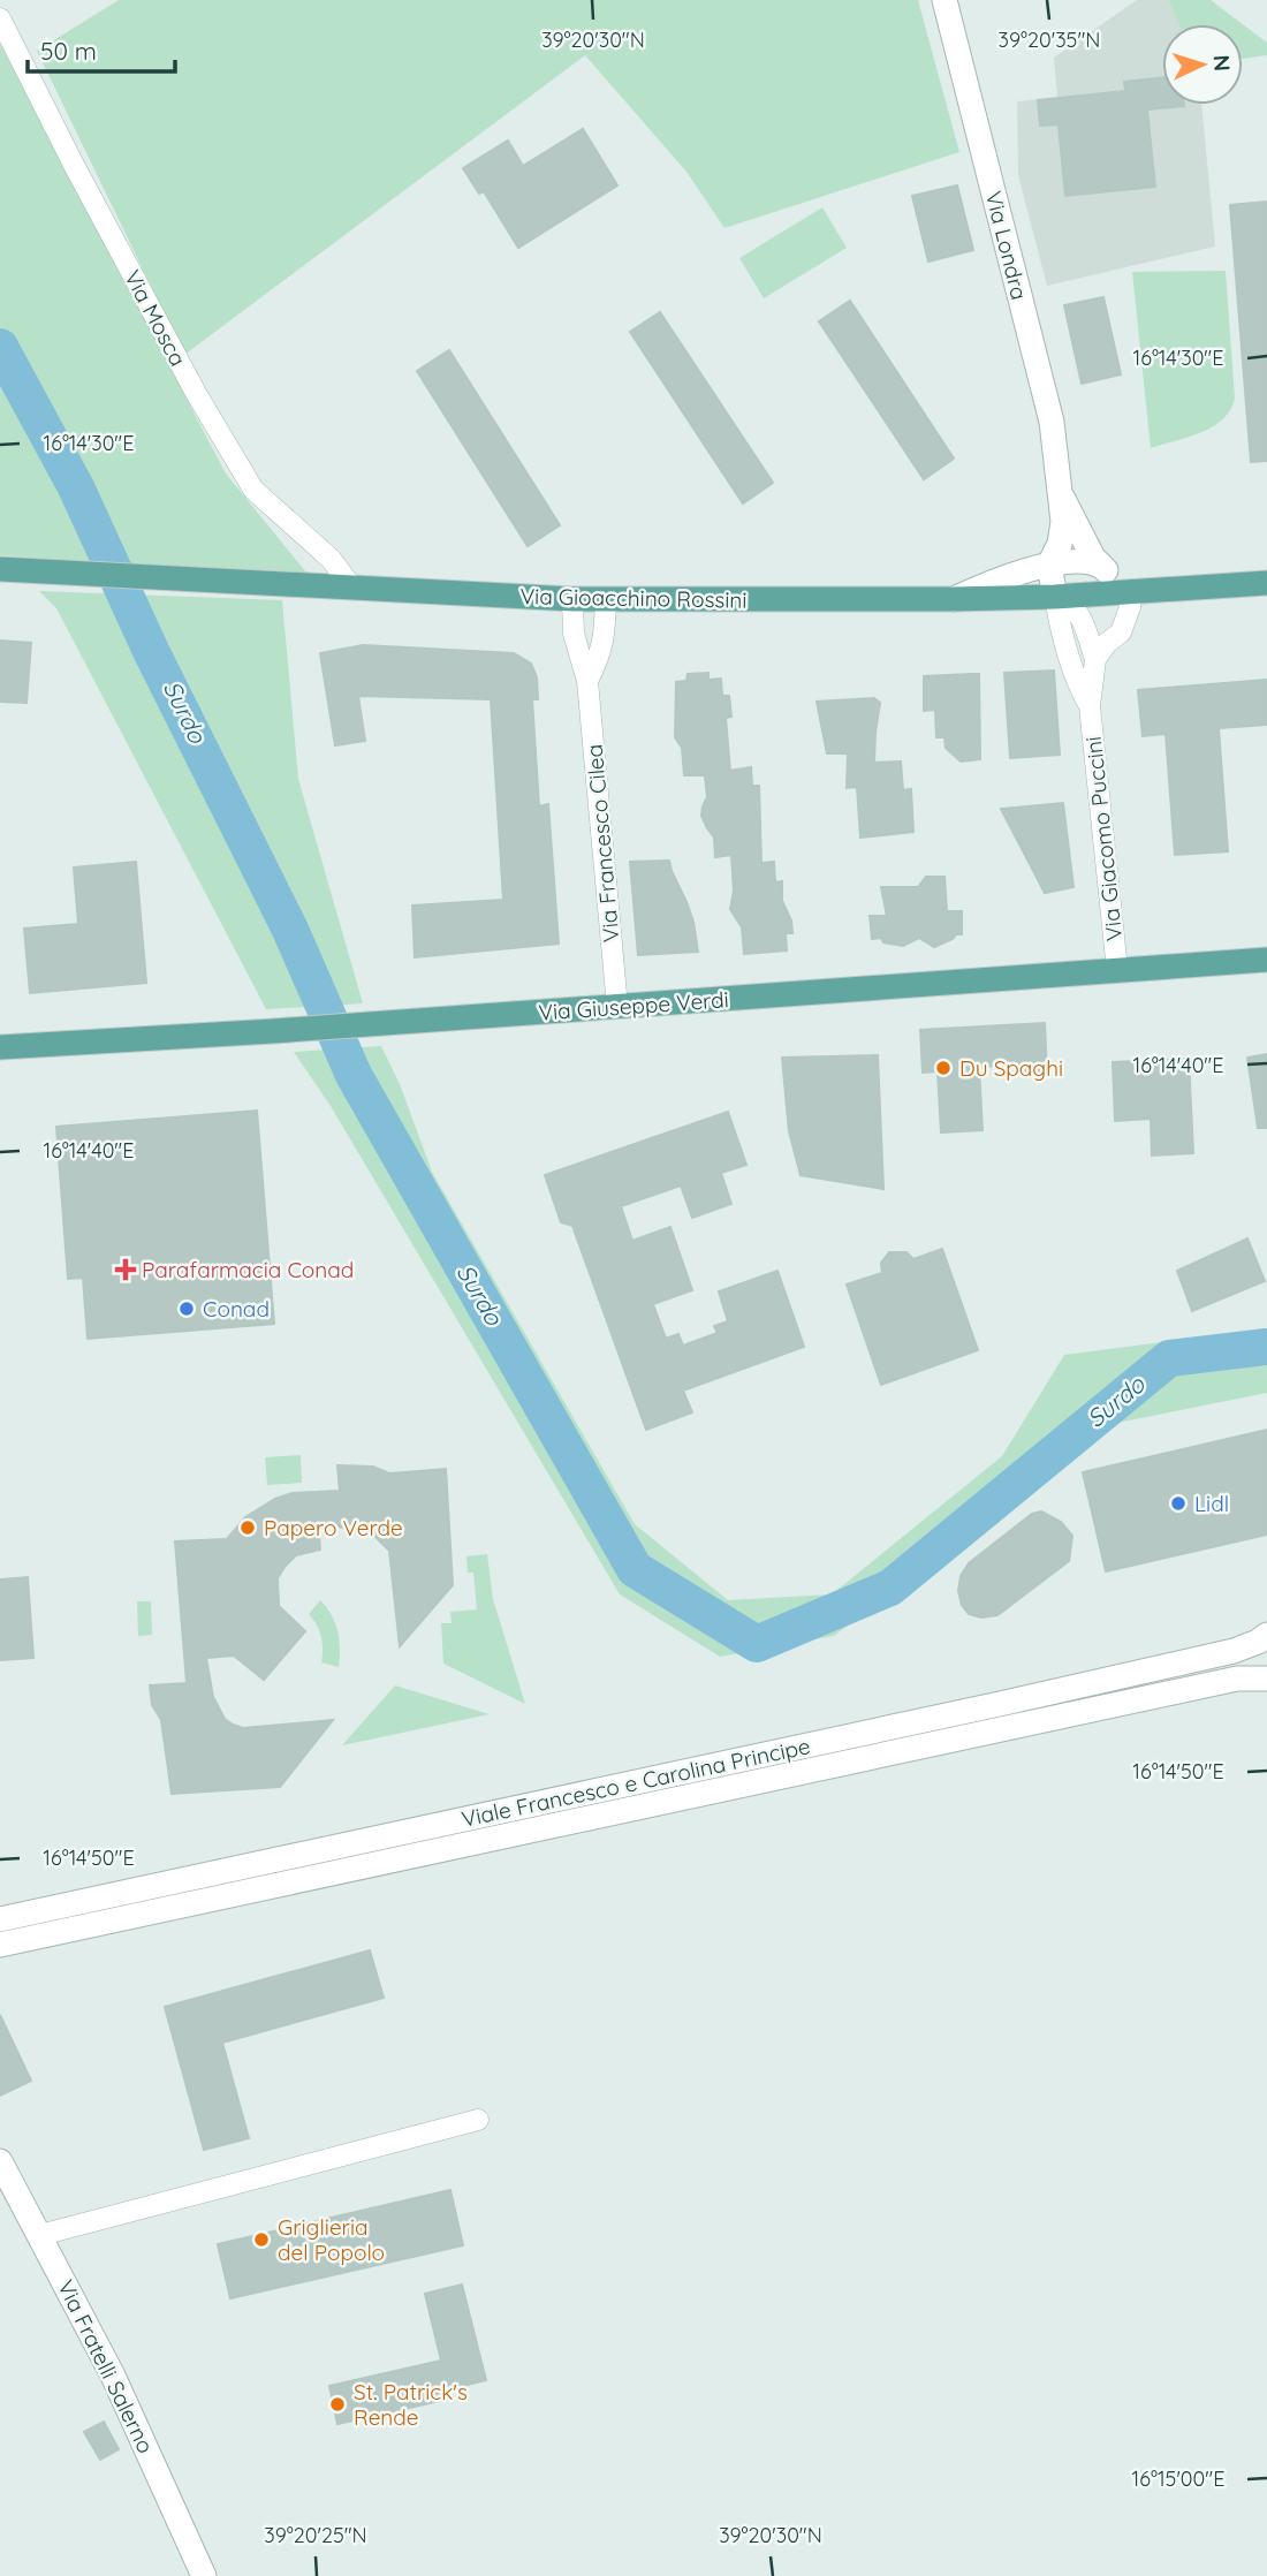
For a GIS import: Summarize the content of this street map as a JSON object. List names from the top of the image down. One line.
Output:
{"streets":{"main road":["Via Gioacchino Rossini","Via Giuseppe Verdi"],"street":["Via Londra","Via Mosca","Via Giacomo Puccini","Via Francesco Cilea","Viale Francesco e Carolina Principe","Via Fratelli Salerno"]},"crossings":[["Via Londra","Via Gioacchino Rossini"],["Via Londra","Via Giacomo Puccini"],["Via Mosca","Via Gioacchino Rossini"],["Via Gioacchino Rossini","Via Giacomo Puccini"],["Via Gioacchino Rossini","Via Francesco Cilea"],["Via Giacomo Puccini","Via Giuseppe Verdi"],["Via Francesco Cilea","Via Giuseppe Verdi"]],"water":["Surdo"],"places":{"other":["Du Spaghi","Conad","Lidl","Papero Verde","Griglieria del Popolo","St. Patrick's Rende"],"health":["Parafarmacia Conad"]},"scale_bar":"50 m","north":"right","coordinates":["39°20'30\"N","39°20'35\"N","16°14'30\"E","16°14'40\"E","16°14'50\"E","16°15'00\"E","39°20'25\"N"]}
